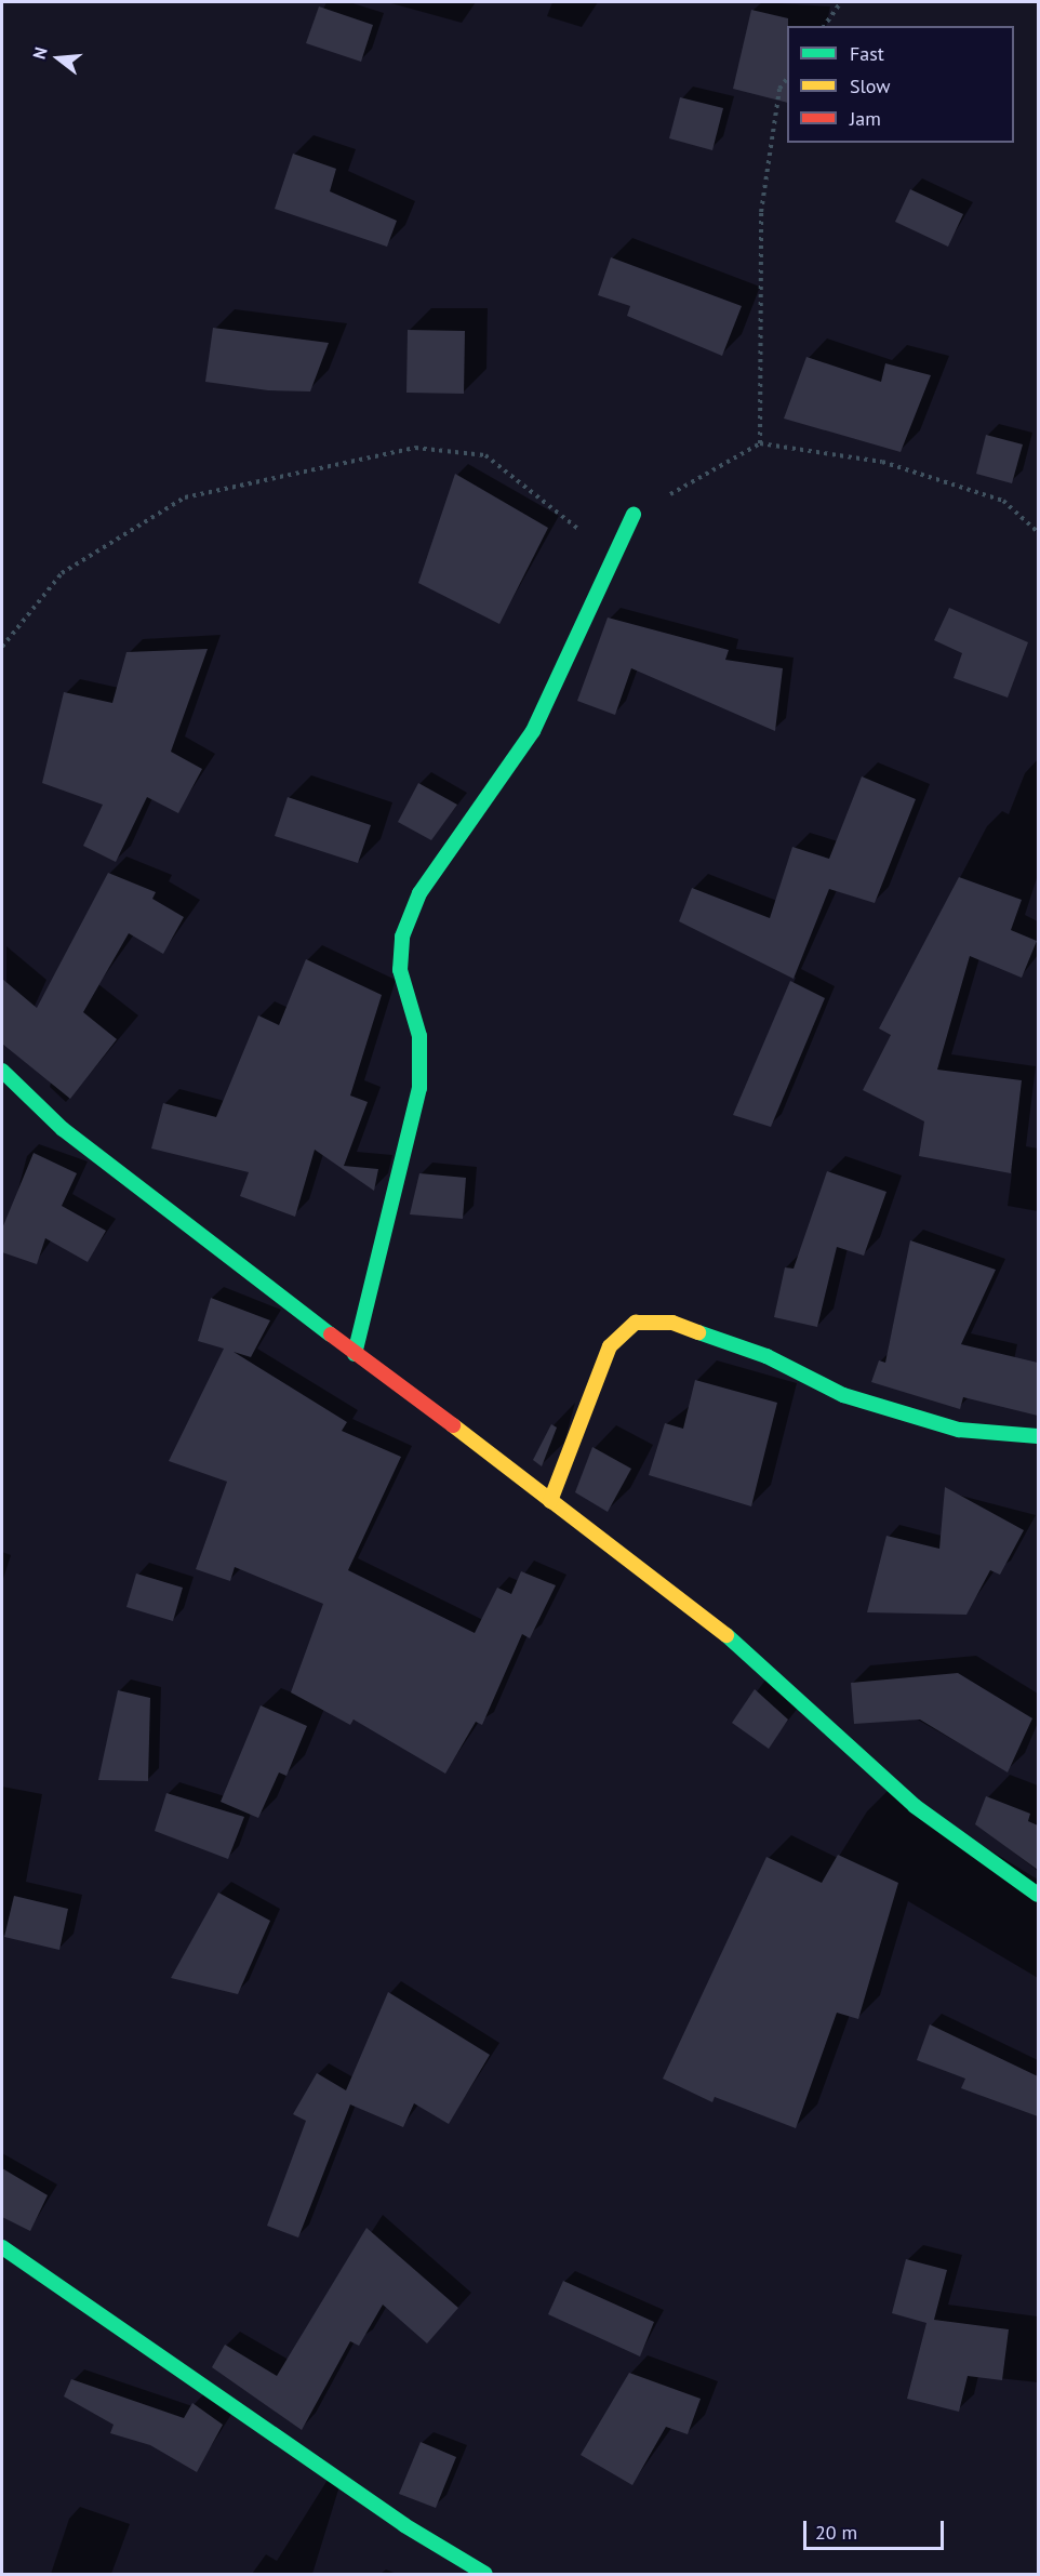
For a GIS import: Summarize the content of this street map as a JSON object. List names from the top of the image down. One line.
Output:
{"legend":["Fast","Slow","Jam"],"scale_bar":"20 m","north":"left"}
